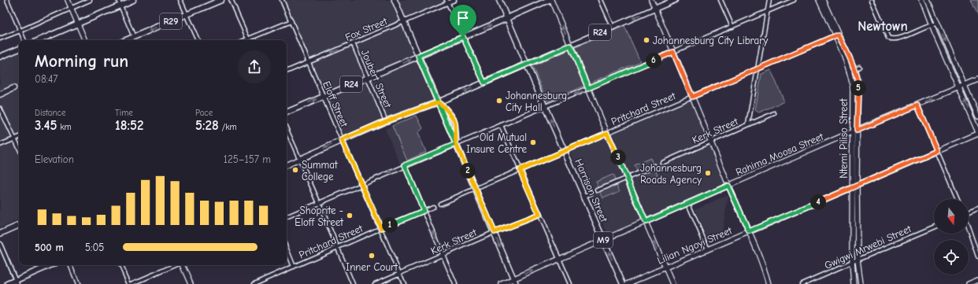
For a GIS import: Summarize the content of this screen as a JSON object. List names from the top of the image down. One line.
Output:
{"streets":{"main road":["R29","R24","Harrison Street","M9"],"street":["Fox Street","Joubert Street","Eloff Street","Pritchard Street","Kerk Street","Ntemi Piliso Street","Rahima Moosa Street","Lilian Ngoyi Street","Gwigwi Mrwebi Street"]},"crossings":[["Fox Street","Joubert Street"],["Fox Street","Eloff Street"],["R24","Joubert Street"],["R24","Eloff Street"],["R24","Harrison Street"],["Eloff Street","Pritchard Street"],["Eloff Street","Kerk Street"],["Pritchard Street","Ntemi Piliso Street"],["Pritchard Street","Harrison Street"],["Ntemi Piliso Street","Rahima Moosa Street"],["Ntemi Piliso Street","Lilian Ngoyi Street"],["Ntemi Piliso Street","Gwigwi Mrwebi Street"],["Rahima Moosa Street","Harrison Street"]],"districts":["Newtown"],"places":["Johannesburg City Library","Johannesburg City Hall","Old Mutual Insure Centre","Summat College","Johannesburg Roads Agency","Shoprite - Eloff Street","Inner Court"],"north":"bottom","page":{"heading":["Morning run","08:47"],"pins":["6","5","3","2","4","1"],"stats":[["Distance","3.45 km"],["Time","18:52"],["Pace","5:28 /km"]],"chart":["Elevation","125–157 m"],"list":[{"name":"500 m","note":"5:05"}]}}
